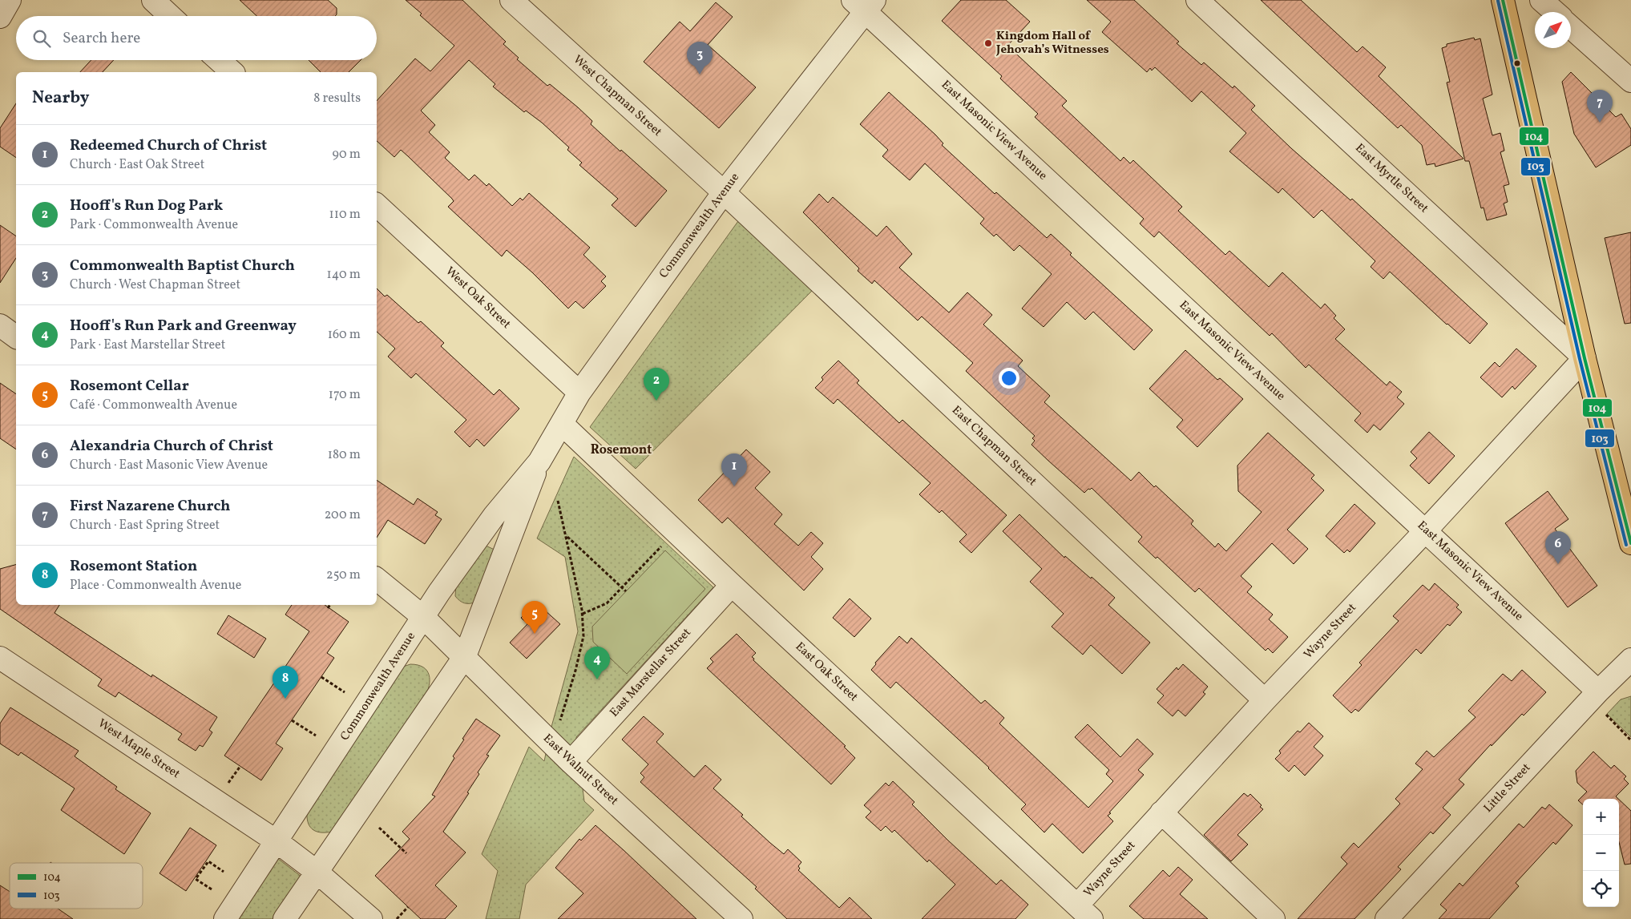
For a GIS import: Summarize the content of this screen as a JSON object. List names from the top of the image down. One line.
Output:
{"streets":{"street":["West Chapman Street","East Masonic View Avenue","East Myrtle Street","Commonwealth Avenue","West Oak Street","East Chapman Street","Wayne Street","East Oak Street","East Marstellar Street","West Maple Street","East Walnut Street","Little Street"]},"crossings":[["West Chapman Street","Commonwealth Avenue"],["West Chapman Street","East Chapman Street"],["East Masonic View Avenue","Commonwealth Avenue"],["East Masonic View Avenue","Wayne Street"],["East Masonic View Avenue","Little Street"],["East Myrtle Street","Wayne Street"],["Commonwealth Avenue","West Oak Street"],["Commonwealth Avenue","East Chapman Street"],["Commonwealth Avenue","East Oak Street"],["Commonwealth Avenue","West Maple Street"],["Commonwealth Avenue","East Walnut Street"],["East Chapman Street","Wayne Street"],["Wayne Street","East Oak Street"],["East Oak Street","East Marstellar Street"],["East Marstellar Street","East Walnut Street"]],"districts":["Rosemont"],"places":["Kingdom Hall of Jehovah’s Witnesses"],"lines":["transit line 104","transit line 103"],"legend":["104","103"],"north":"top right","page":{"search":"Search here","pins":["3","7","2","1","6","5","4","8"],"heading":["Nearby","8 results"],"list":[{"mark":"1","name":"Redeemed Church of Christ","note":"Church · East Oak Street","value":"90 m"},{"mark":"2","name":"Hooff's Run Dog Park","note":"Park · Commonwealth Avenue","value":"110 m"},{"mark":"3","name":"Commonwealth Baptist Church","note":"Church · West Chapman Street","value":"140 m"},{"mark":"4","name":"Hooff's Run Park and Greenway","note":"Park · East Marstellar Street","value":"160 m"},{"mark":"5","name":"Rosemont Cellar","note":"Café · Commonwealth Avenue","value":"170 m"},{"mark":"6","name":"Alexandria Church of Christ","note":"Church · East Masonic View Avenue","value":"180 m"},{"mark":"7","name":"First Nazarene Church","note":"Church · East Spring Street","value":"200 m"},{"mark":"8","name":"Rosemont Station","note":"Place · Commonwealth Avenue","value":"250 m"}],"map_buttons":["+","−"]}}
